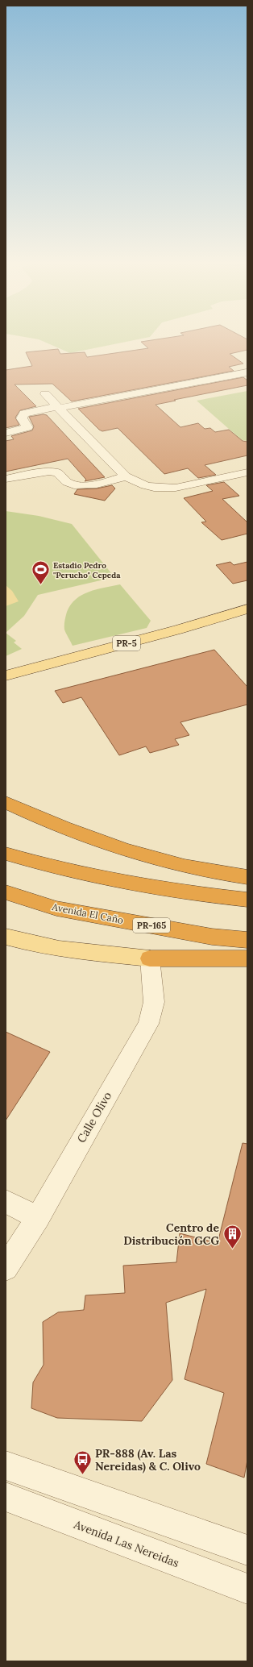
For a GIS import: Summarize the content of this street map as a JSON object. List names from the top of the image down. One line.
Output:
{"streets":{"highway":["Avenida El Caño","PR-165"],"main road":["PR-5"],"street":["Calle Olivo","Avenida Las Nereidas"]},"places":{"sports":["Estadio Pedro \"Perucho\" Cepeda"],"building":["Centro de Distribución GCG"],"bus stop":["PR-888 (Av. Las Nereidas) & C. Olivo"]}}
